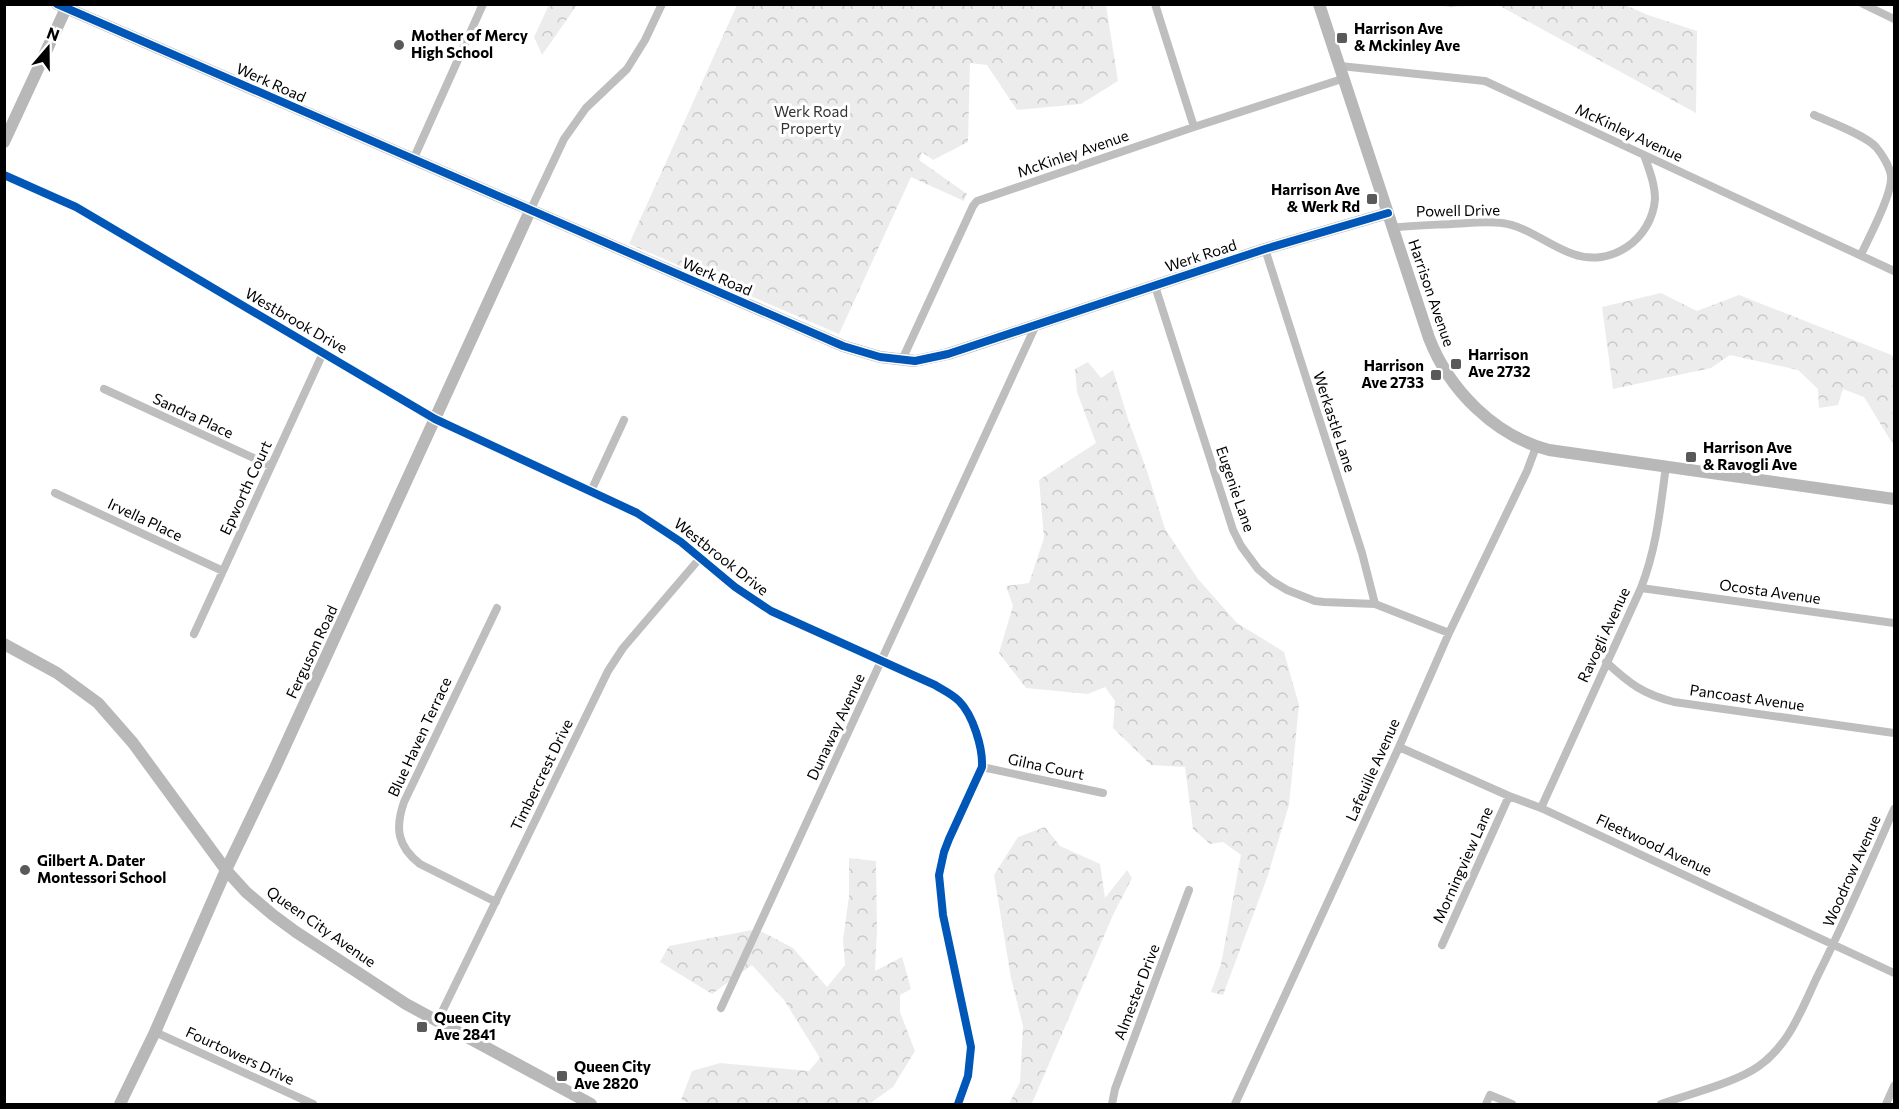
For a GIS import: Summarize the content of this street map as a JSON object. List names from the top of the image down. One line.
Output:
{"streets":{"street":["Werk Road","McKinley Avenue","Powell Drive","Harrison Avenue","Westbrook Drive","Sandra Place","Werkastle Lane","Epworth Court","Eugenie Lane","Irvella Place","Ocosta Avenue","Ravogli Avenue","Ferguson Road","Pancoast Avenue","Dunaway Avenue","Blue Haven Terrace","Gilna Court","Lafeuille Avenue","Timbercrest Drive","Fleetwood Avenue","Morningview Lane","Woodrow Avenue","Queen City Avenue","Almester Drive","Fourtowers Drive"]},"crossings":[["Werk Road","McKinley Avenue"],["Werk Road","Harrison Avenue"],["Werk Road","Werkastle Lane"],["Werk Road","Eugenie Lane"],["Werk Road","Ferguson Road"],["Werk Road","Dunaway Avenue"],["McKinley Avenue","Powell Drive"],["McKinley Avenue","Harrison Avenue"],["Powell Drive","Harrison Avenue"],["Harrison Avenue","Ravogli Avenue"],["Harrison Avenue","Lafeuille Avenue"],["Westbrook Drive","Epworth Court"],["Westbrook Drive","Ferguson Road"],["Westbrook Drive","Dunaway Avenue"],["Westbrook Drive","Gilna Court"],["Westbrook Drive","Timbercrest Drive"],["Sandra Place","Epworth Court"],["Werkastle Lane","Eugenie Lane"],["Epworth Court","Irvella Place"],["Eugenie Lane","Lafeuille Avenue"],["Ocosta Avenue","Ravogli Avenue"],["Ravogli Avenue","Pancoast Avenue"],["Ravogli Avenue","Fleetwood Avenue"],["Ferguson Road","Queen City Avenue"],["Ferguson Road","Fourtowers Drive"],["Blue Haven Terrace","Timbercrest Drive"],["Lafeuille Avenue","Fleetwood Avenue"],["Timbercrest Drive","Queen City Avenue"],["Fleetwood Avenue","Morningview Lane"],["Fleetwood Avenue","Woodrow Avenue"]],"parks":["Werk Road Property"],"places":{"transit":["Harrison Ave & Mckinley Ave","Harrison Ave & Werk Rd","Harrison Ave 2732","Harrison Ave 2733","Harrison Ave & Ravogli Ave","Queen City Ave 2841","Queen City Ave 2820"],"other":["Mother of Mercy High School","Gilbert A. Dater Montessori School"]},"north":"top"}
